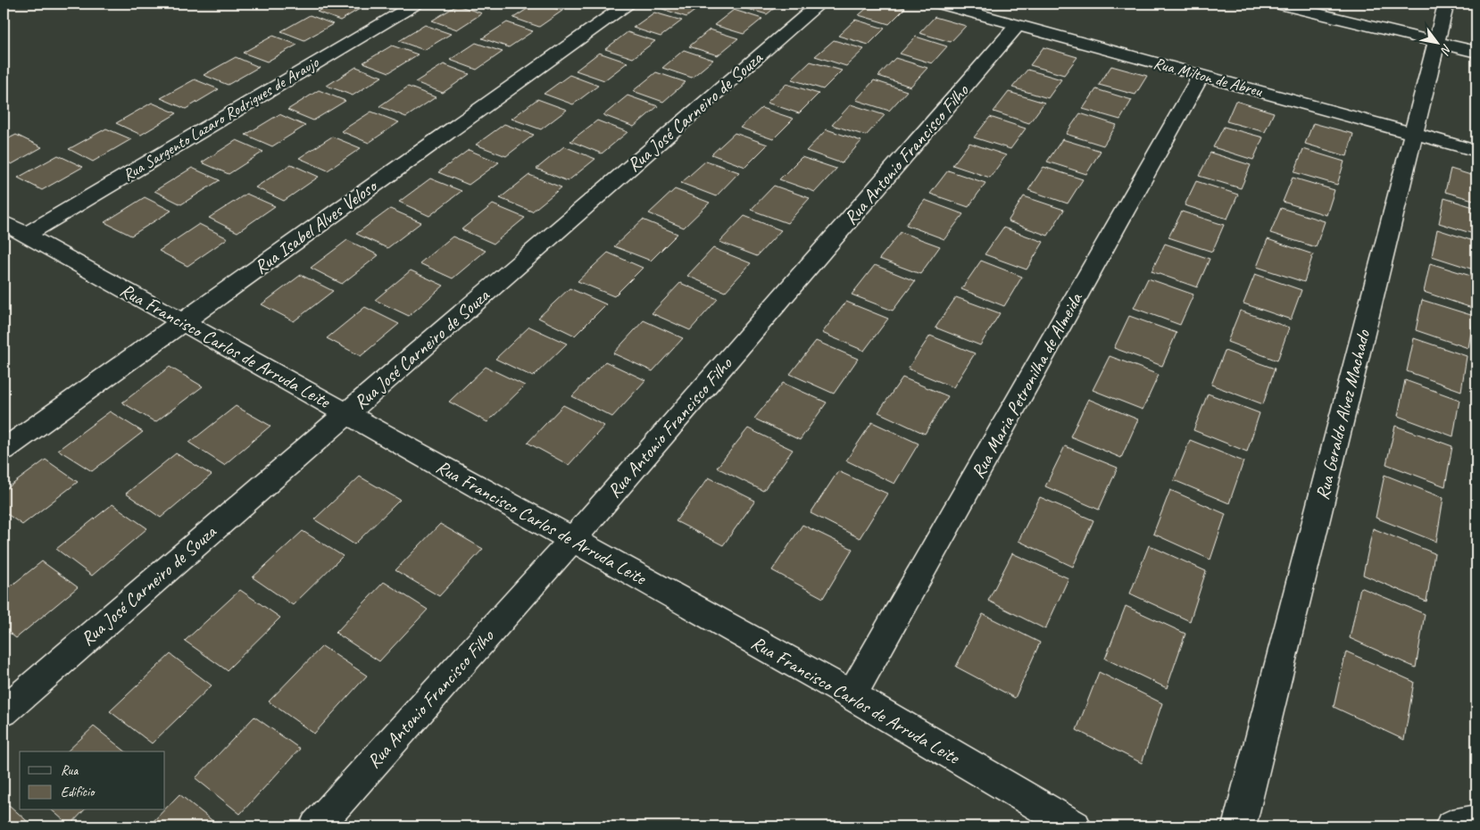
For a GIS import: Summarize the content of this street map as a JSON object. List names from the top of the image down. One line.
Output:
{"streets":{"street":["Rua Milton de Abreu","Rua José Carneiro de Souza","Rua Sargento Lazaro Rodrigues de Araujo","Rua Antonio Francisco Filho","Rua Isabel Alves Veloso","Rua Francisco Carlos de Arruda Leite","Rua Maria Petronilha de Almeida","Rua Geraldo Alvez Machado"]},"crossings":[["Rua Milton de Abreu","Rua Antonio Francisco Filho"],["Rua Milton de Abreu","Rua Maria Petronilha de Almeida"],["Rua Milton de Abreu","Rua Geraldo Alvez Machado"],["Rua José Carneiro de Souza","Rua Francisco Carlos de Arruda Leite"],["Rua Sargento Lazaro Rodrigues de Araujo","Rua Francisco Carlos de Arruda Leite"],["Rua Antonio Francisco Filho","Rua Francisco Carlos de Arruda Leite"],["Rua Isabel Alves Veloso","Rua Francisco Carlos de Arruda Leite"],["Rua Francisco Carlos de Arruda Leite","Rua Maria Petronilha de Almeida"]],"legend":["Rua","Edifício"],"north":"bottom right"}
